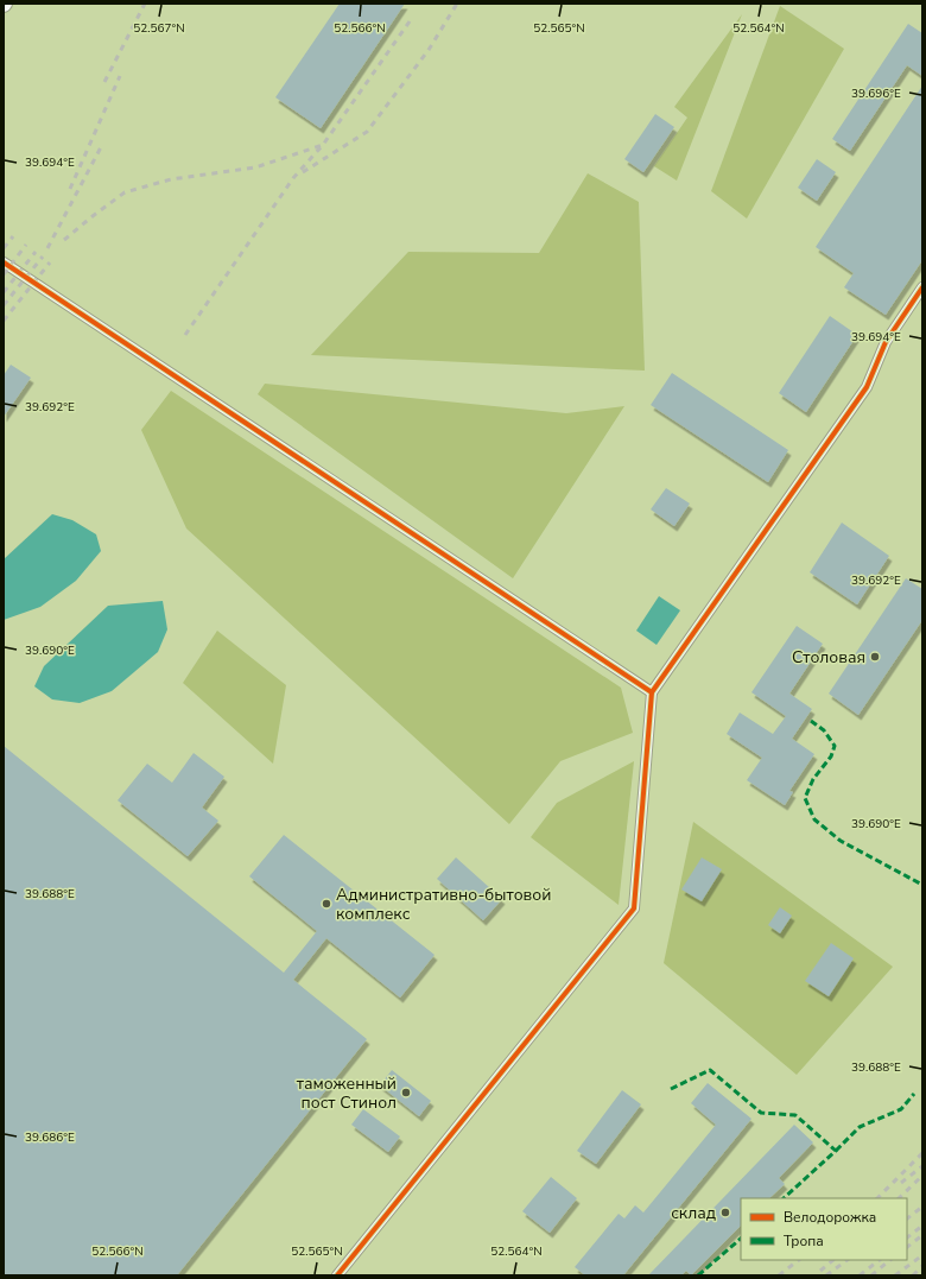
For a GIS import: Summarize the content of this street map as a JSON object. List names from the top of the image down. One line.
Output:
{"places":["Столовая","Административно-бытовой комплекс","таможенный пост Стинол","склад"],"legend":["Велодорожка","Тропа"],"coordinates":["52.567°N","52.566°N","52.565°N","52.564°N","39.696°E","39.694°E","39.692°E","39.690°E","39.688°E","39.686°E"]}
